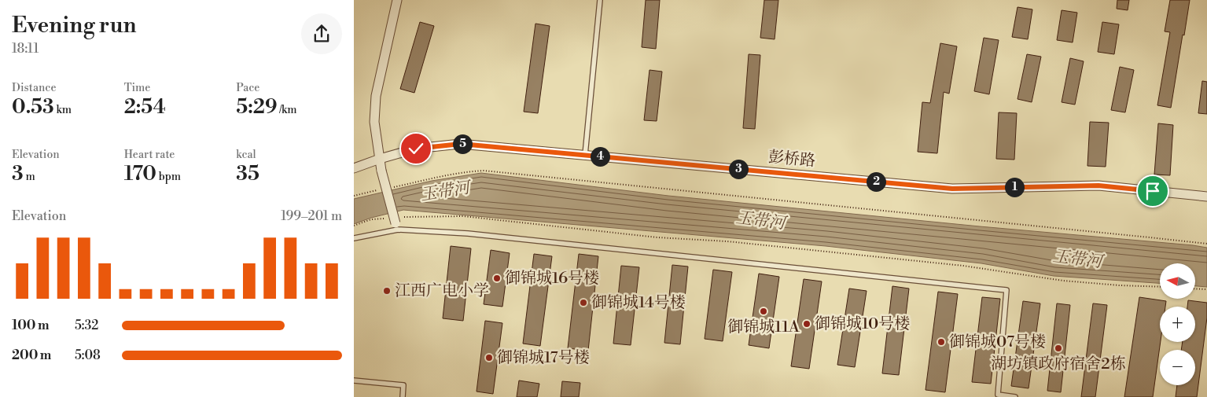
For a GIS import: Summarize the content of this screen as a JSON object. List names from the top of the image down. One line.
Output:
{"streets":{"street":["彭桥路"]},"water":["玉带河"],"places":["御锦城16号楼","江西广电小学","御锦城14号楼","御锦城11A","御锦城10号楼","御锦城07号楼","湖坊镇政府宿舍2栋","御锦城17号楼"],"north":"left","page":{"heading":["Evening run","18:11"],"stats":[["Distance","0.53 km"],["Time","2:54"],["Pace","5:29 /km"],["Elevation","3 m"],["Heart rate","170 bpm"],["kcal","35"]],"pins":["5","4","3","2","1"],"chart":["Elevation","199–201 m"],"map_buttons":["+","−"],"list":[{"name":"100 m","note":"5:32"},{"name":"200 m","note":"5:08"}]}}
